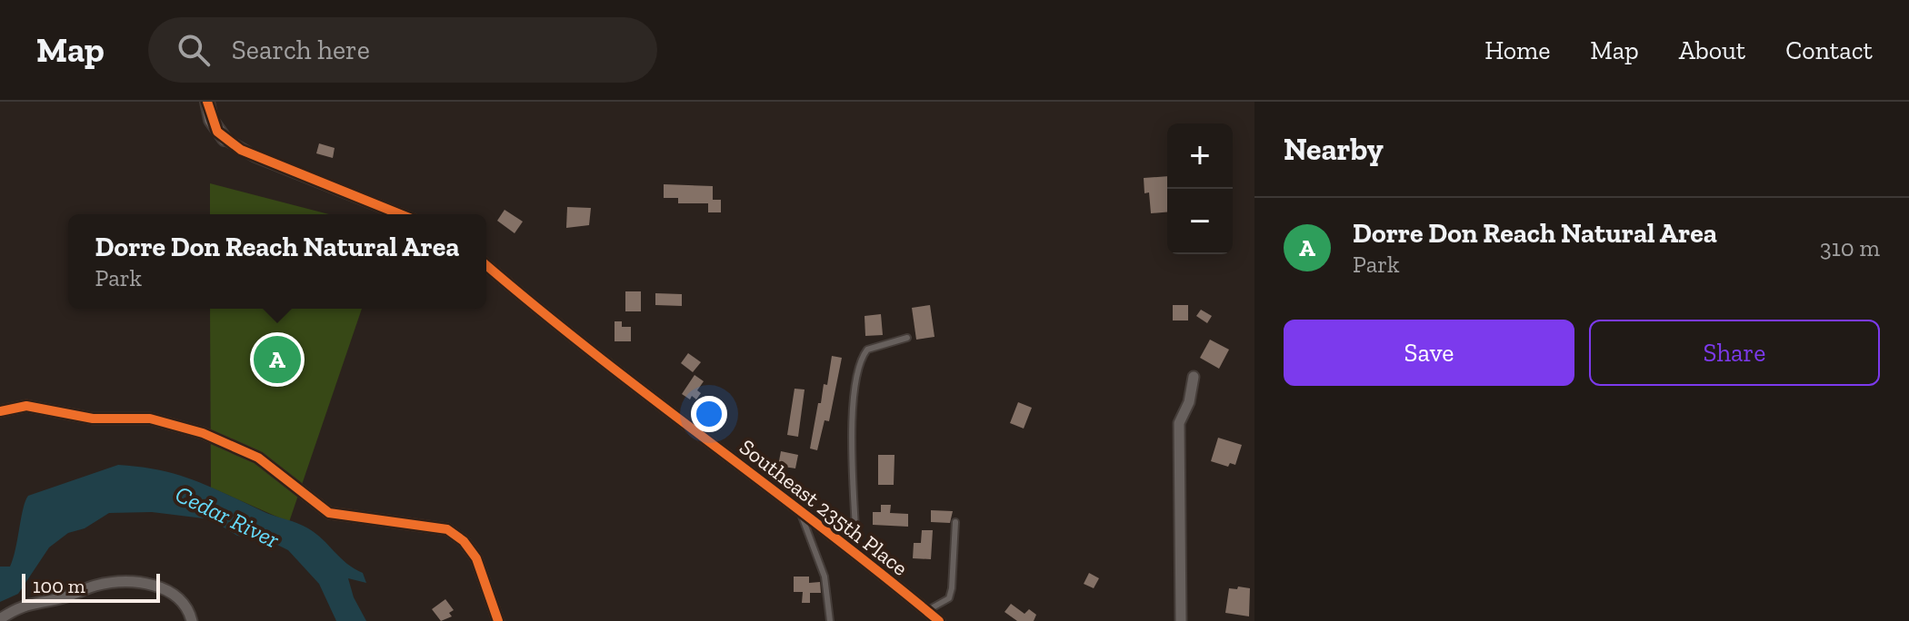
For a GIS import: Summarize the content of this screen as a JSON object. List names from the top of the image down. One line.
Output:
{"streets":{"street":["Southeast 235th Place"]},"water":["Cedar River"],"scale_bar":"100 m","page":{"header":"Map","search":"Search here","nav":["Home","Map","About","Contact"],"heading":"Nearby","map_buttons":["+","−"],"list":[{"mark":"A","name":"Dorre Don Reach Natural Area","note":"Park","value":"310 m"}],"popup":["Dorre Don Reach Natural Area","Park"],"buttons":["Save","Share"],"pins":"A","scale":"100 m"}}
